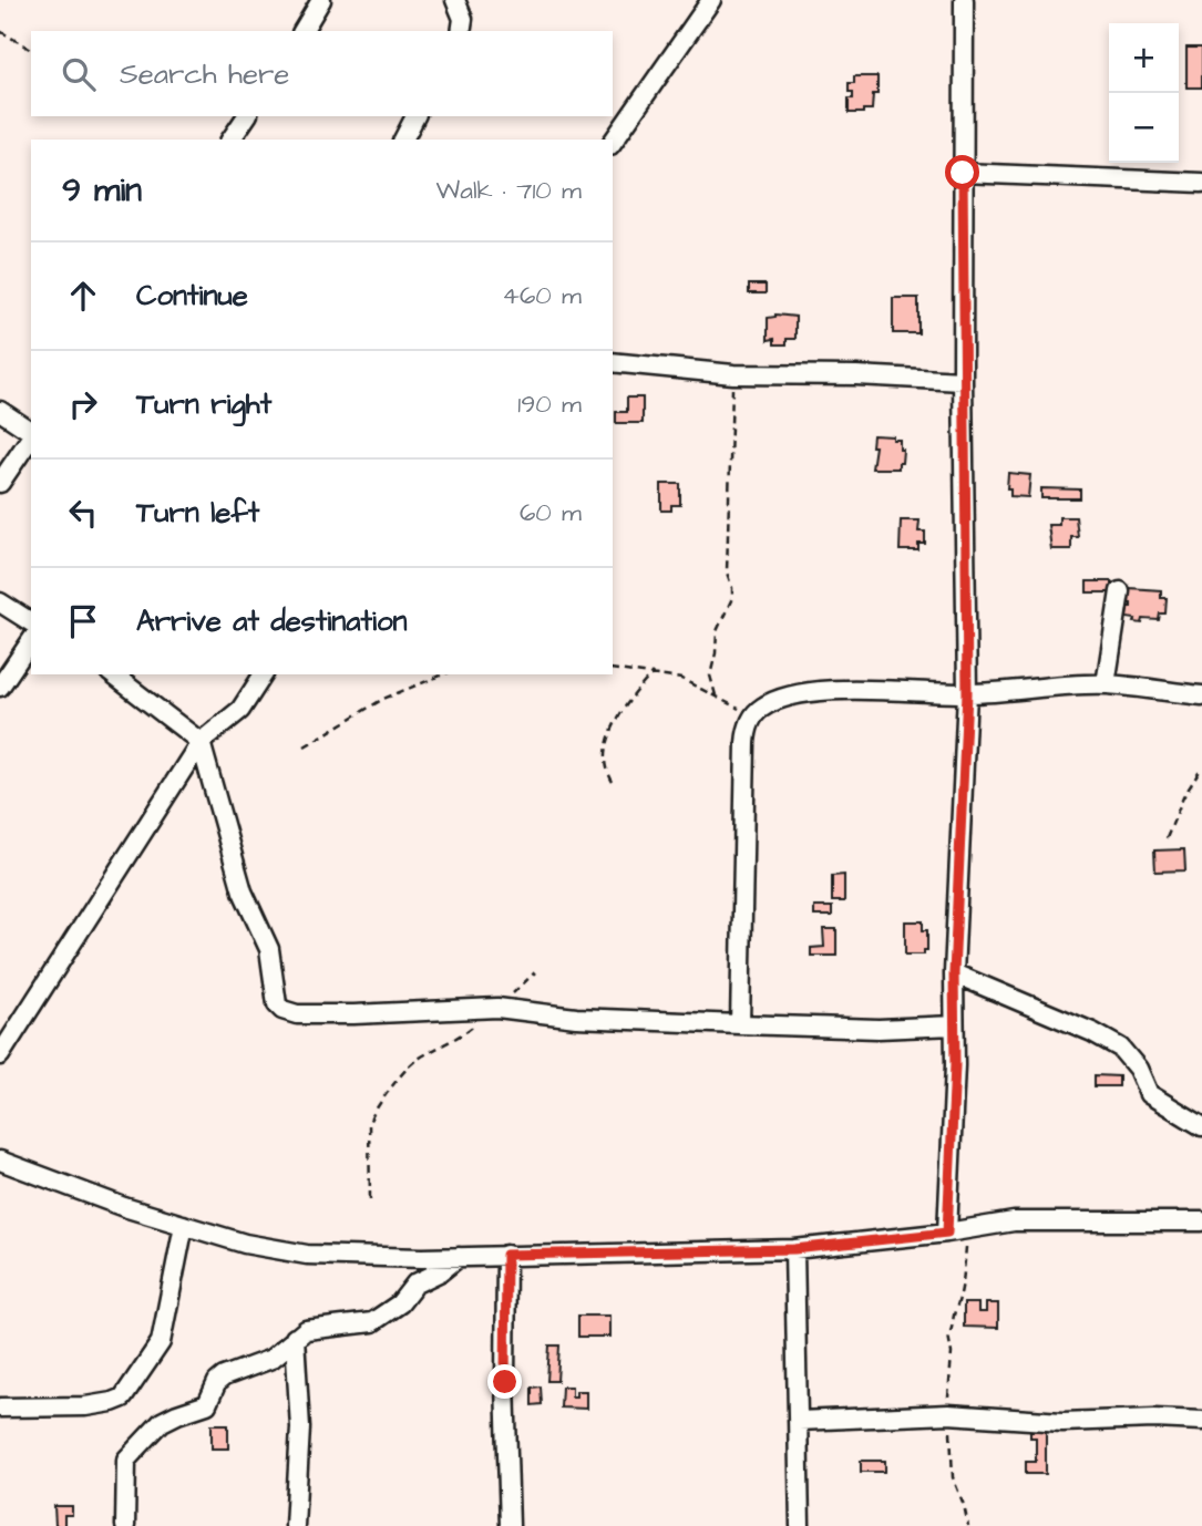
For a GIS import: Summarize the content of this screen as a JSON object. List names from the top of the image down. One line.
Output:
{"page":{"map_buttons":["+","−"],"search":"Search here","heading":["9 min","Walk · 710 m"],"list":[["Continue","460 m"],["Turn right","190 m"],["Turn left","60 m"],"Arrive at destination"]}}
